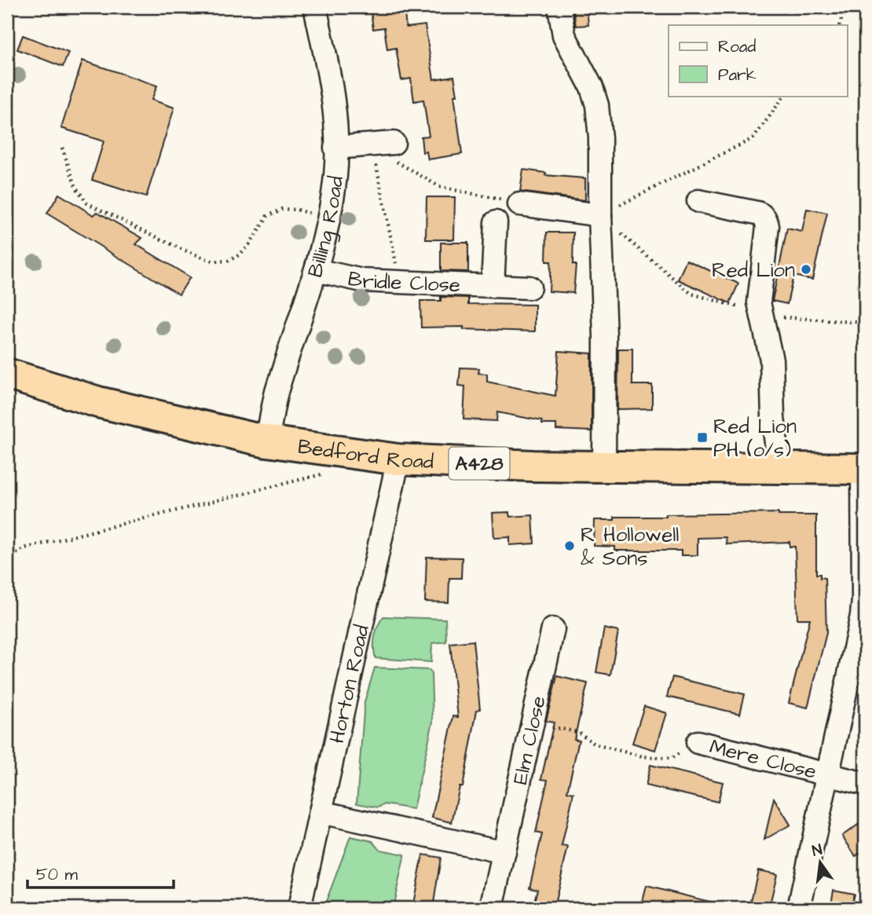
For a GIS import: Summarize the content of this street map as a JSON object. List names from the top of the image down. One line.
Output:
{"streets":{"highway":["Bedford Road","A428"],"street":["Billing Road","Bridle Close","Horton Road","Elm Close","Mere Close"]},"crossings":[["Billing Road","Bridle Close"],["Billing Road","Bedford Road"],["Bedford Road","Horton Road"]],"places":{"other":["Red Lion","R Hollowell & Sons"],"transit":["Red Lion PH (o/s)"]},"legend":["Road","Park"],"scale_bar":"50 m","north":"top"}
